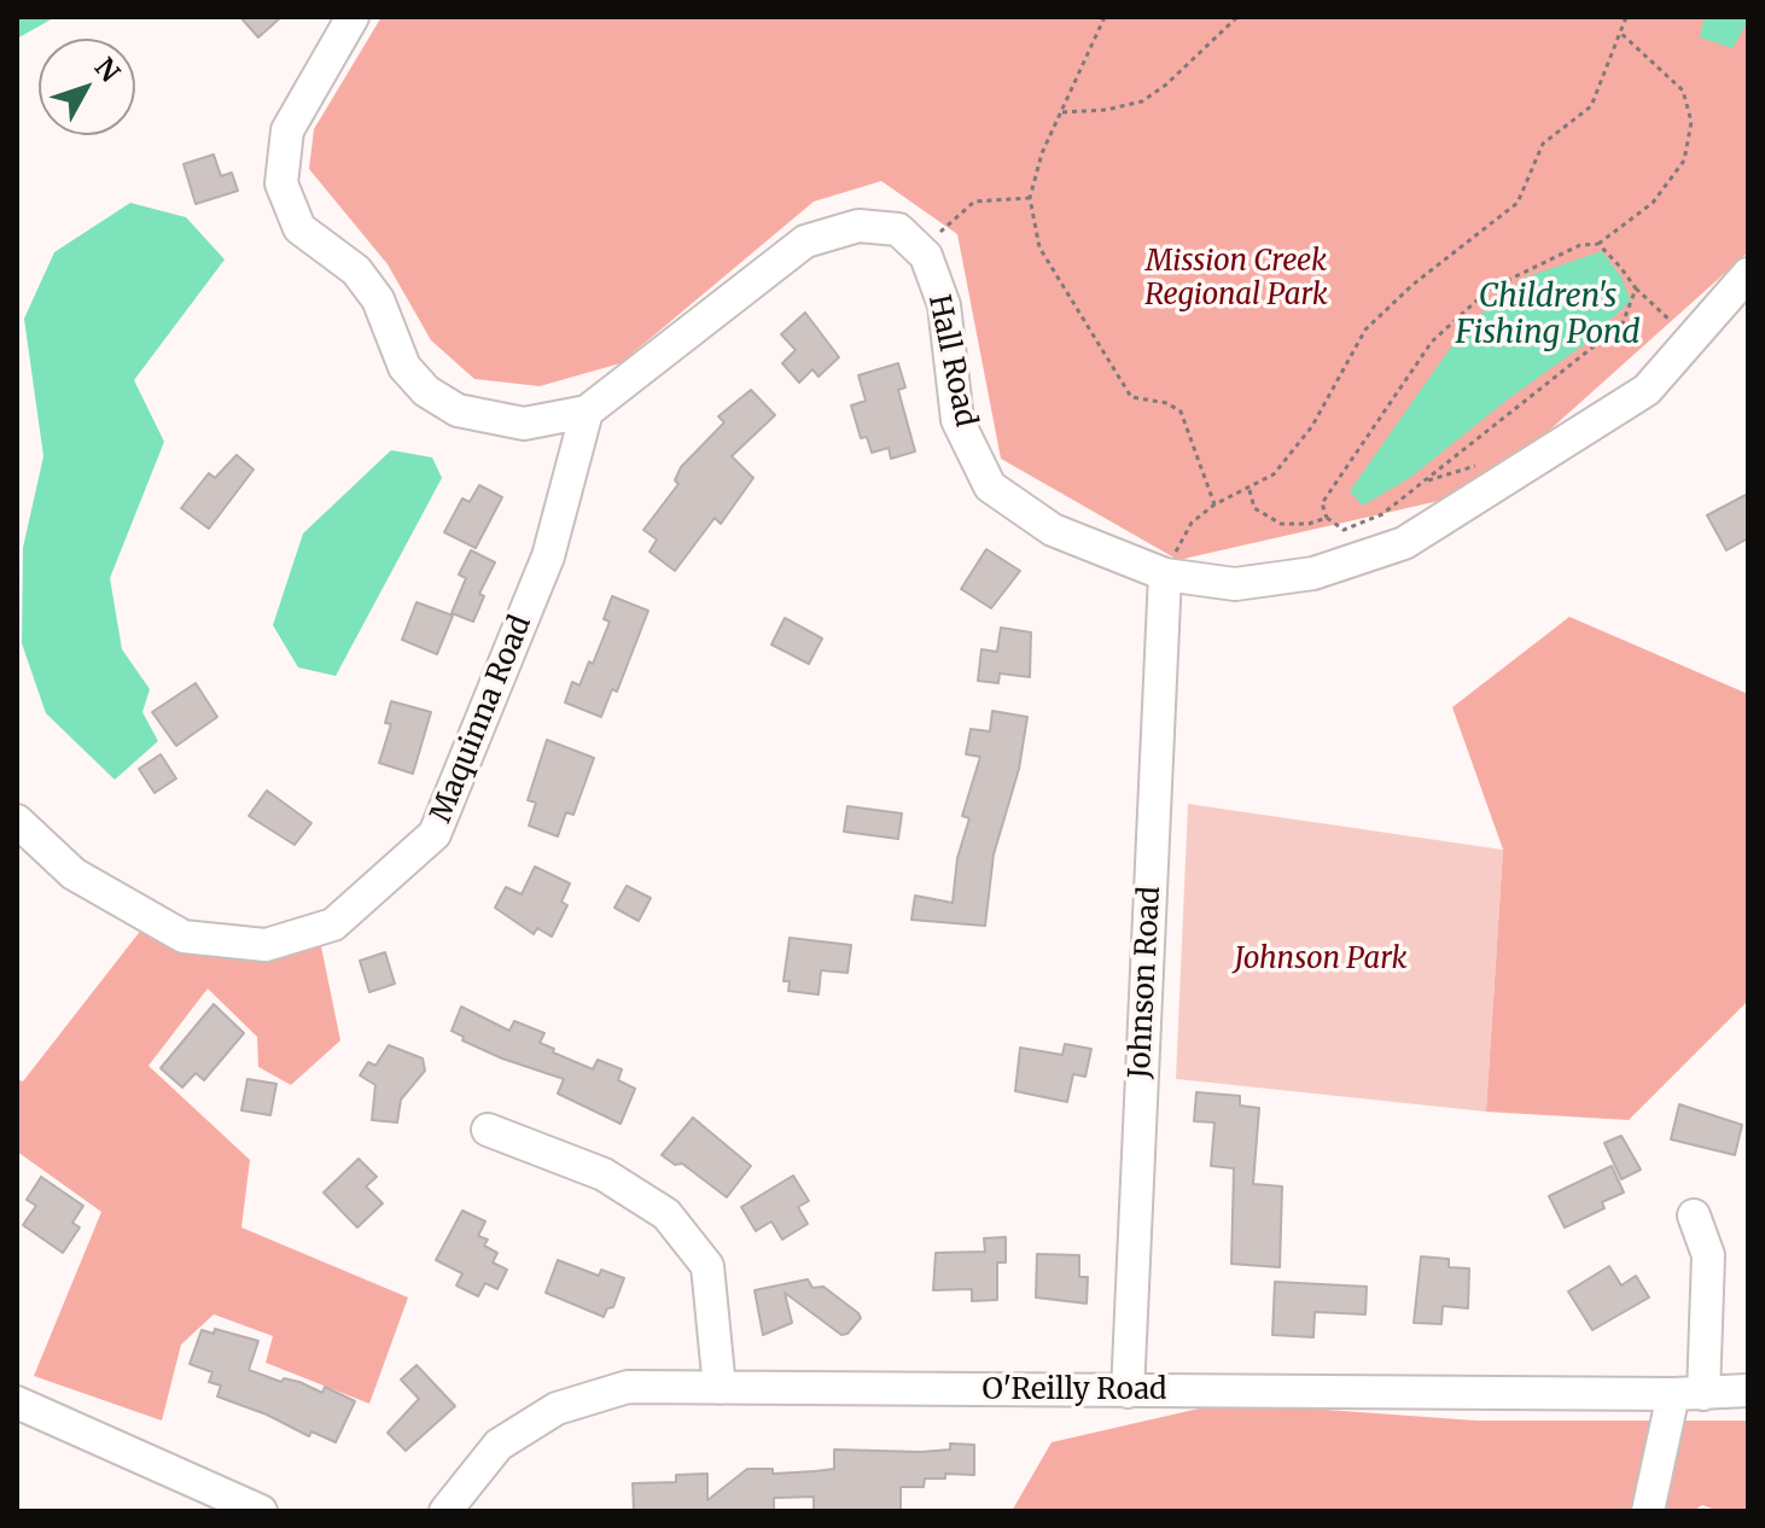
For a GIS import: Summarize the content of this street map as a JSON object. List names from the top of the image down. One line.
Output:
{"streets":{"street":["Hall Road","Maquinna Road","Johnson Road","O'Reilly Road"]},"crossings":[["Hall Road","Johnson Road"],["Johnson Road","O'Reilly Road"]],"water":["Children's Fishing Pond"],"parks":["Mission Creek Regional Park","Johnson Park"],"north":"top right"}
